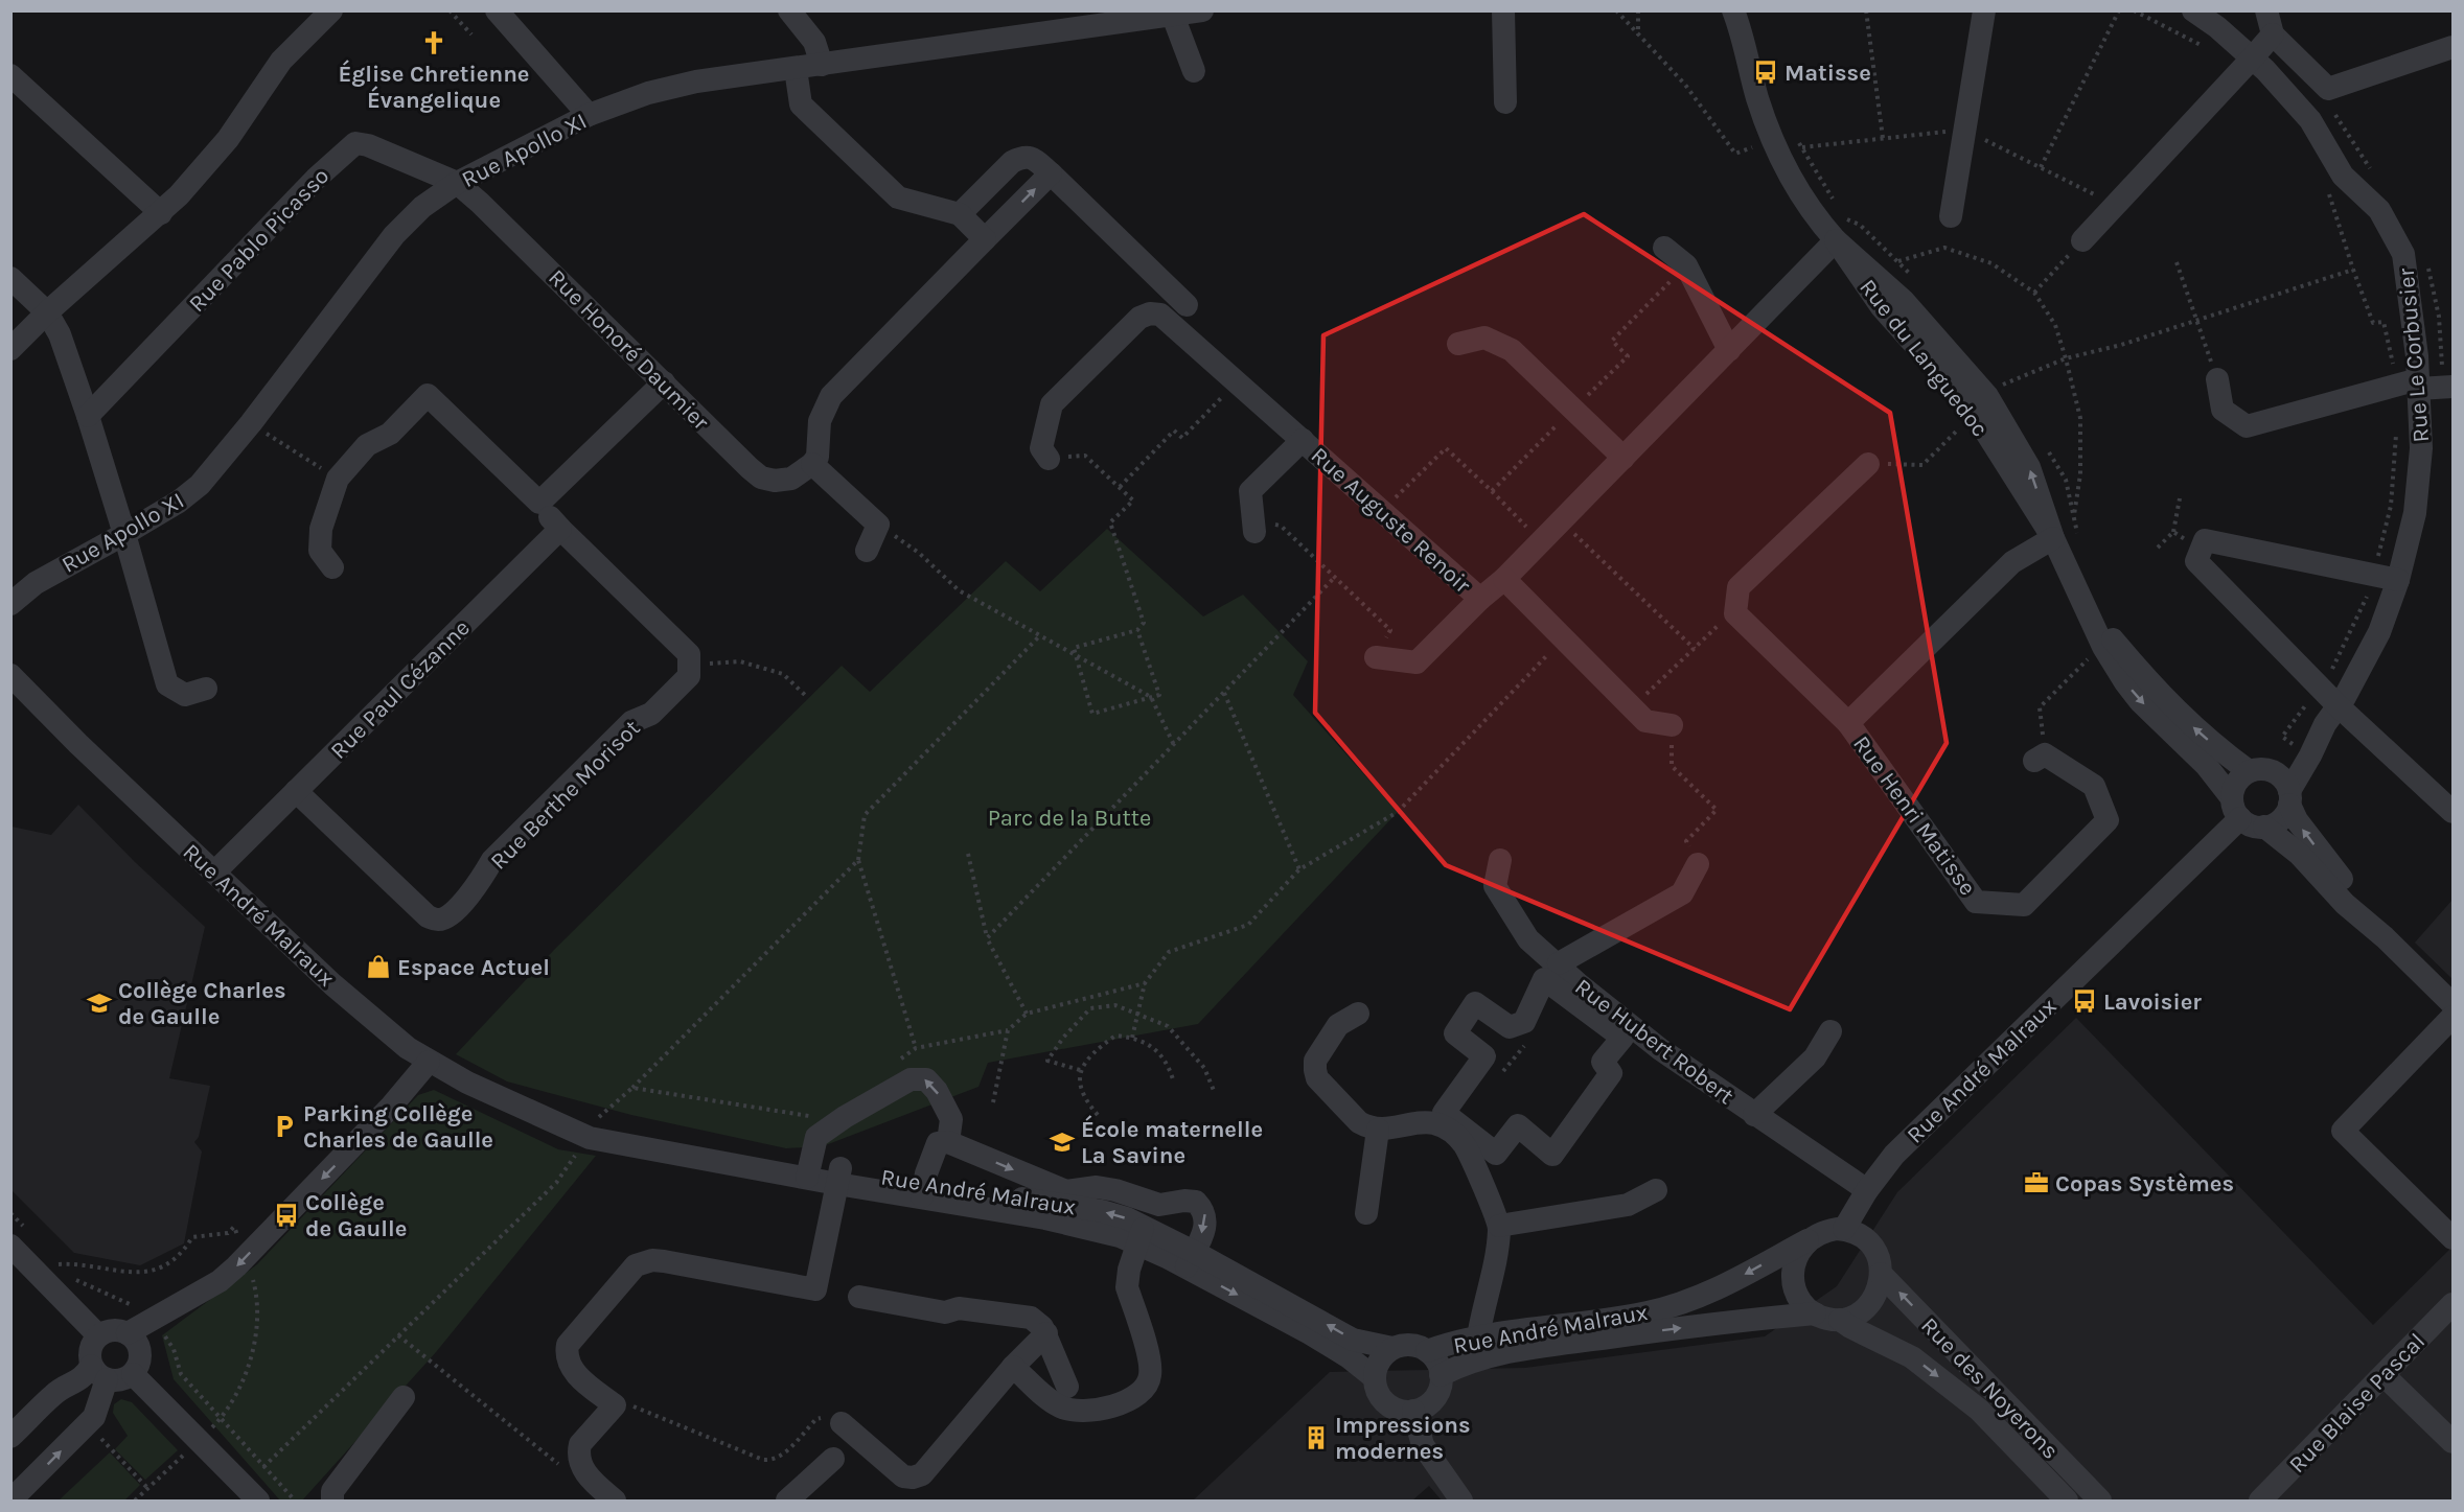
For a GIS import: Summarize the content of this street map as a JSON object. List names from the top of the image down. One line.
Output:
{"streets":{"street":["Rue Apollo XI","Rue Pablo Picasso","Rue Honoré Daumier","Rue Le Corbusier","Rue du Languedoc","Rue Auguste Renoir","Rue Paul Cézanne","Rue Berthe Morisot","Rue Henri Matisse","Rue André Malraux","Rue Hubert Robert","Rue des Noyerons","Rue Blaise Pascal"]},"crossings":[["Rue Apollo XI","Rue Pablo Picasso"],["Rue Apollo XI","Rue Honoré Daumier"],["Rue Pablo Picasso","Rue Honoré Daumier"],["Rue Le Corbusier","Rue du Languedoc"],["Rue Le Corbusier","Rue André Malraux"],["Rue du Languedoc","Rue Auguste Renoir"],["Rue du Languedoc","Rue Henri Matisse"],["Rue du Languedoc","Rue André Malraux"],["Rue Paul Cézanne","Rue Berthe Morisot"],["Rue Paul Cézanne","Rue André Malraux"],["Rue André Malraux","Rue Hubert Robert"],["Rue André Malraux","Rue des Noyerons"]],"parks":["Parc de la Butte"],"places":{"church":["Église Chretienne Évangelique"],"bus stop":["Matisse","Lavoisier","Collège de Gaulle"],"shop":["Espace Actuel"],"school or university":["Collège Charles de Gaulle","École maternelle La Savine"],"parking":["Parking Collège Charles de Gaulle"],"office":["Copas Systèmes"],"building":["Impressions modernes"]}}
